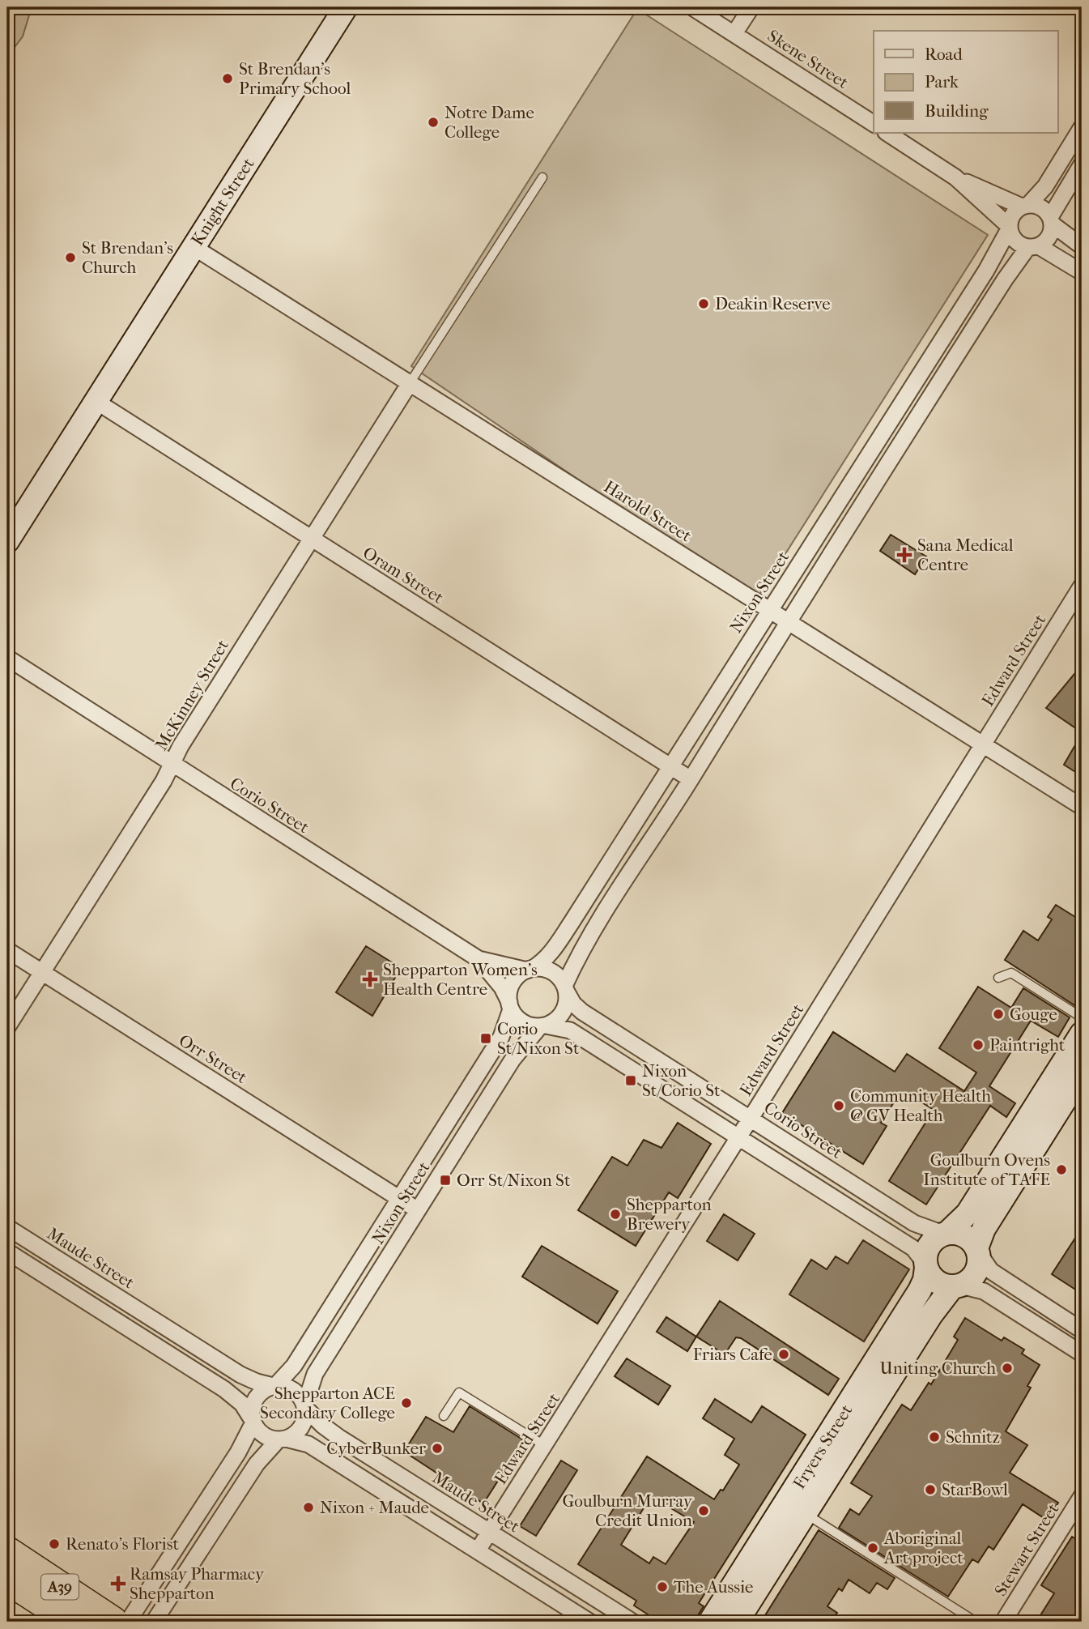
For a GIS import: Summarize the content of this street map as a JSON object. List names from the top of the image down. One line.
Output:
{"streets":{"highway":["A39"],"street":["Skene Street","Knight Street","Harold Street","Oram Street","Nixon Street","Edward Street","McKinney Street","Corio Street","Orr Street","Maude Street","Fryers Street","Stewart Street"]},"crossings":[["Knight Street","Harold Street"],["Knight Street","Oram Street"],["Harold Street","Nixon Street"],["Harold Street","Edward Street"],["Harold Street","McKinney Street"],["Oram Street","Nixon Street"],["Oram Street","McKinney Street"],["Nixon Street","Corio Street"],["Nixon Street","Orr Street"],["Nixon Street","Maude Street"],["Edward Street","Corio Street"],["Edward Street","Maude Street"],["McKinney Street","Corio Street"],["McKinney Street","Orr Street"],["Corio Street","Fryers Street"]],"places":{"other":["St Brendan's Primary School","Notre Dame College","St Brendan's Church","Deakin Reserve","Gouge","Paintright","Community Health @ GV Health","Goulburn Ovens Institute of TAFE","Shepparton Brewery","Friars Cafe","Uniting Church","Shepparton ACE Secondary College","Schnitz","CyberBunker","StarBowl","Nixon + Maude","Goulburn Murray Credit Union","Renato's Florist","Aboriginal Art project","The Aussie"],"health":["Sana Medical Centre","Shepparton Women's Health Centre","Ramsay Pharmacy Shepparton"],"transit":["Corio St/Nixon St","Nixon St/Corio St","Orr St/Nixon St"]},"legend":["Road","Park","Building"]}
